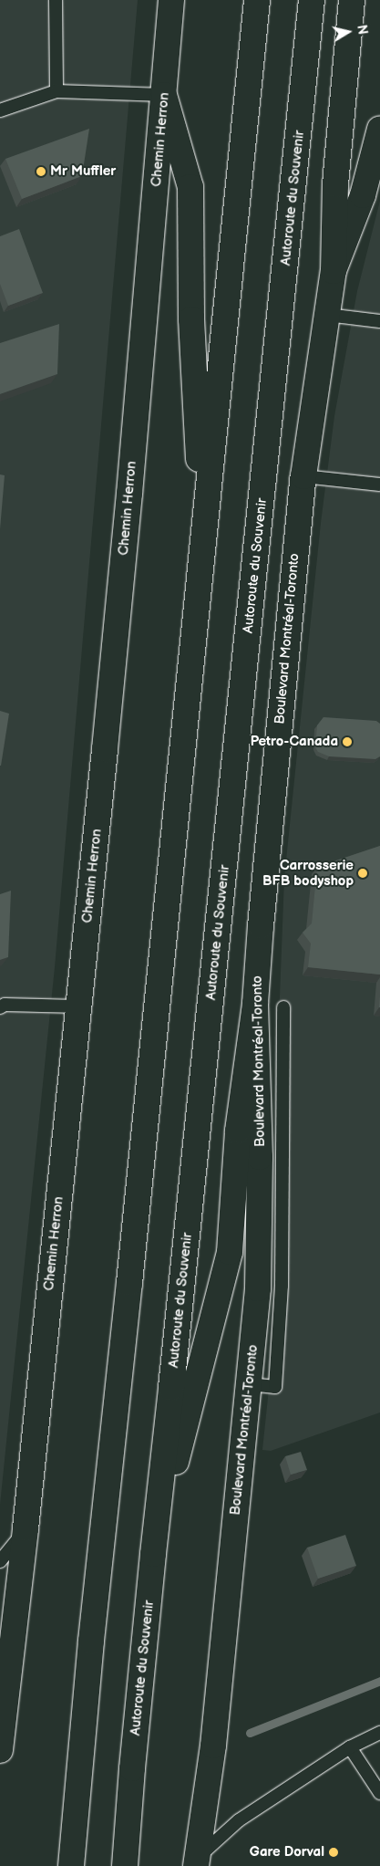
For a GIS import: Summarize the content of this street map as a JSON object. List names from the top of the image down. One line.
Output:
{"streets":{"main road":["Chemin Herron","Autoroute du Souvenir","Boulevard Montréal-Toronto"]},"places":["Mr Muffler","Petro-Canada","Carrosserie BFB bodyshop","Gare Dorval"],"north":"right"}
